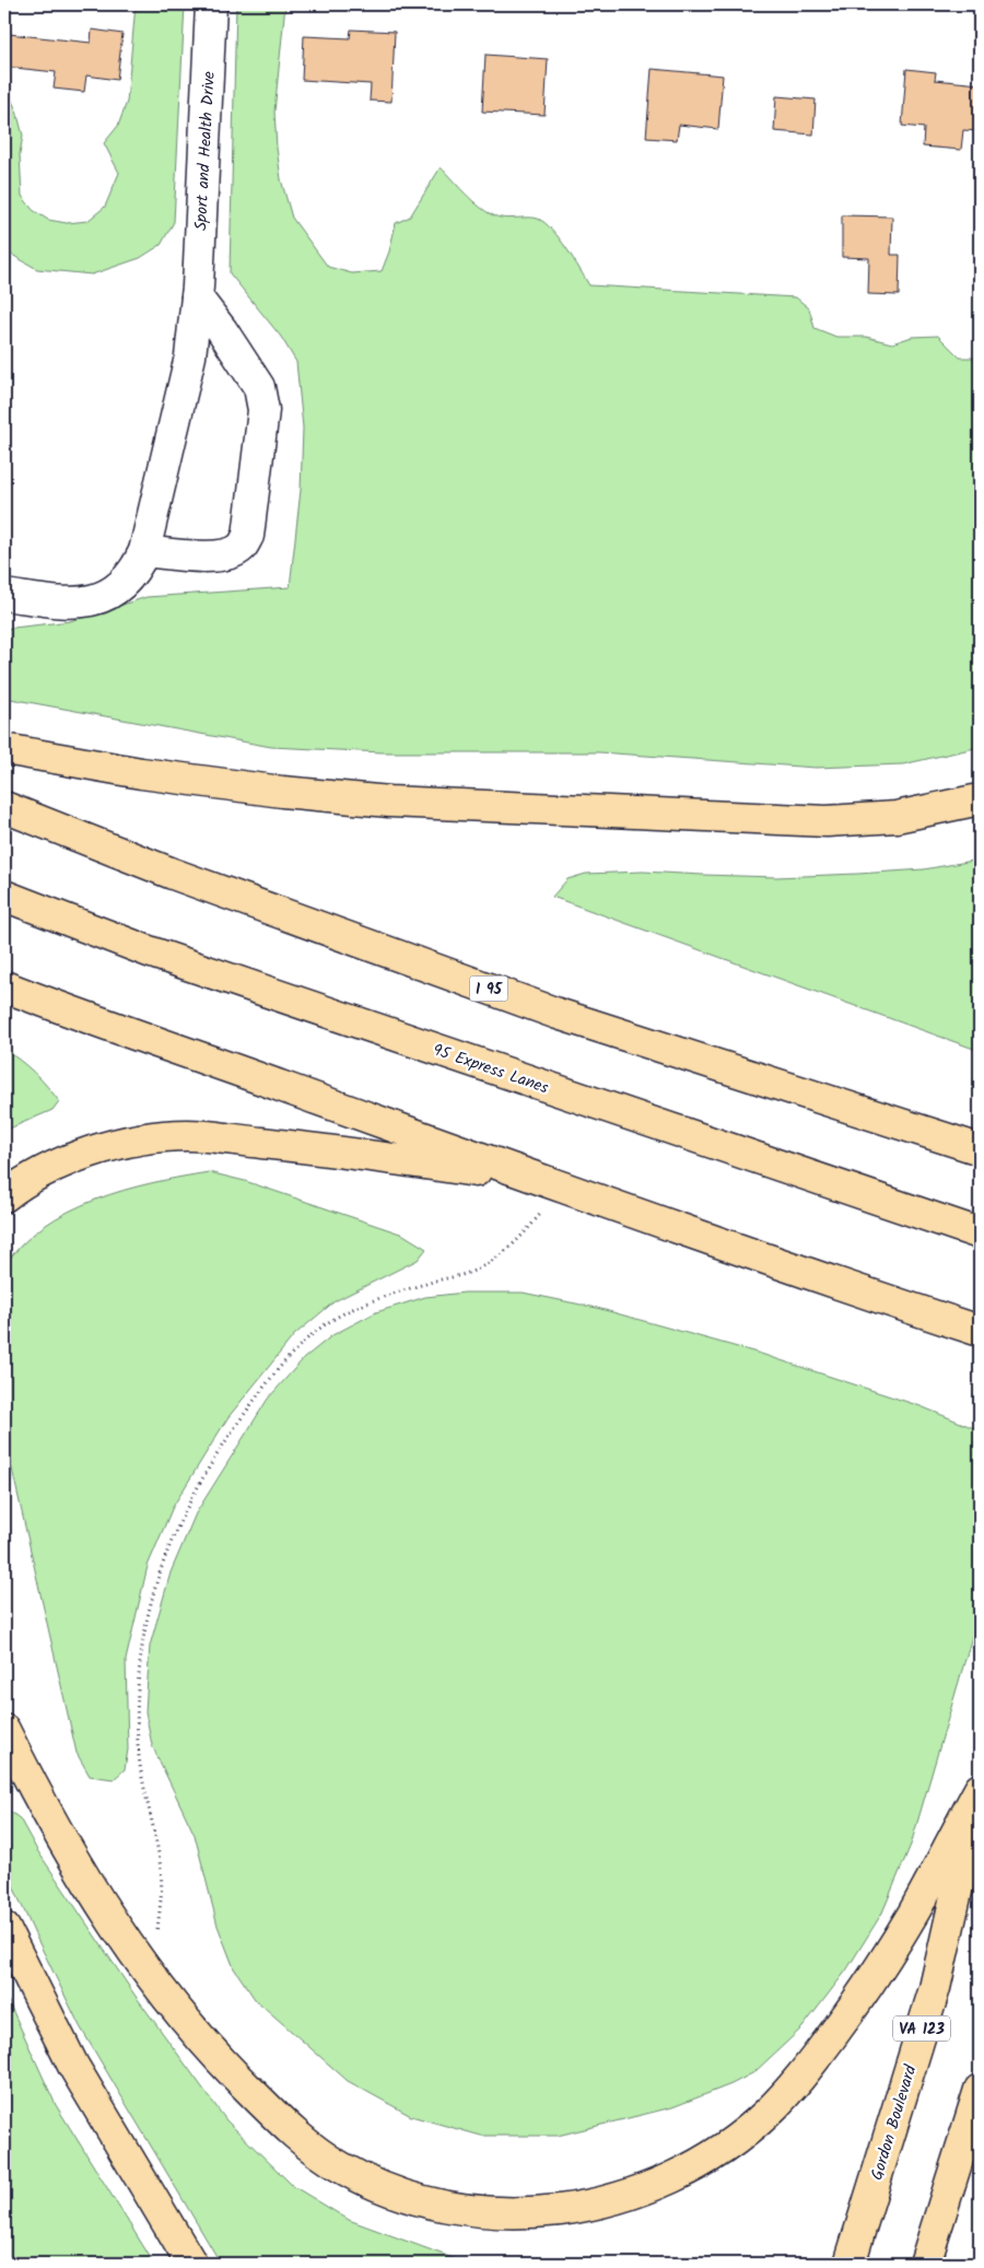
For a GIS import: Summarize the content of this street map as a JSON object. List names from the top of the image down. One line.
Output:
{"streets":{"main road":["I 95","95 Express Lanes","VA 123","Gordon Boulevard"],"street":["Sport and Health Drive"]}}
